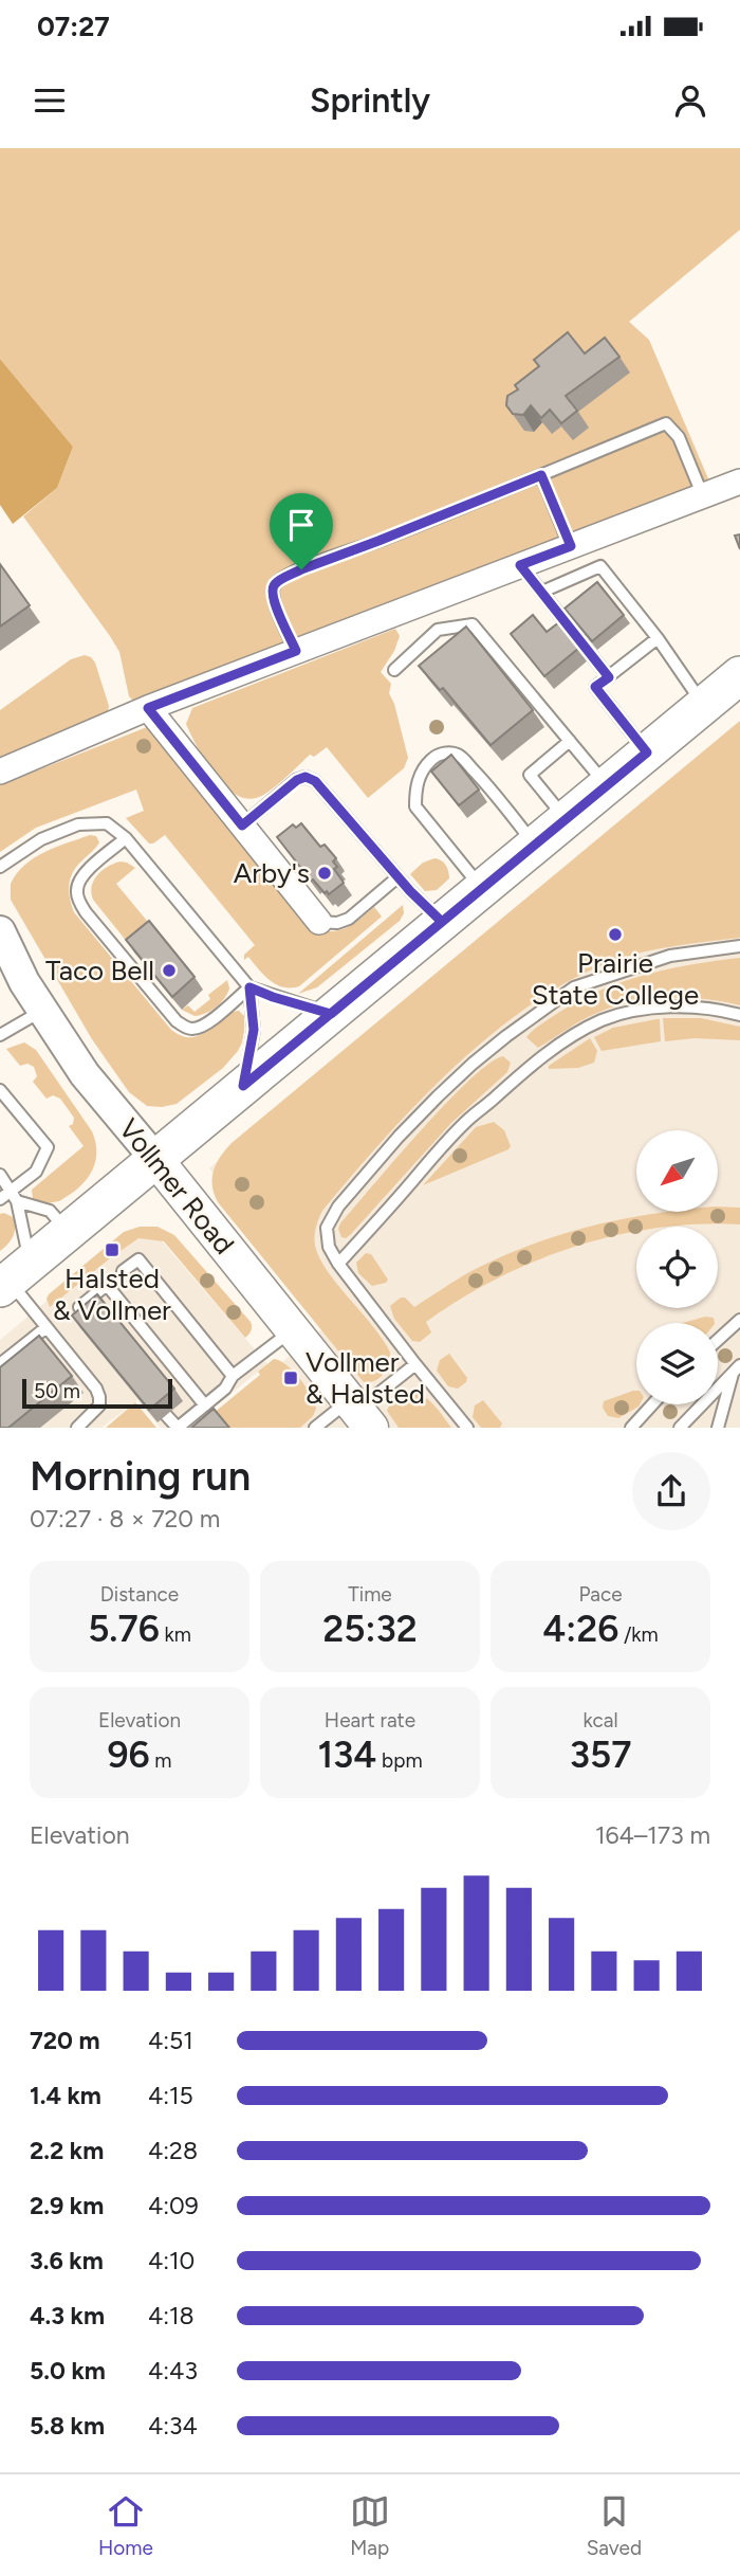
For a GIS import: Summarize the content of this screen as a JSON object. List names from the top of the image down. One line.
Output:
{"streets":{"main road":["Vollmer Road"]},"places":{"other":["Arby's","Prairie State College","Taco Bell"],"transit":["Halsted & Vollmer","Vollmer & Halsted"]},"scale_bar":"50 m","north":"bottom left","page":{"status":"07:27","header":"Sprintly","scale":"50 m","heading":["Morning run","07:27 · 8 × 720 m"],"stats":[["Distance","5.76 km"],["Time","25:32"],["Pace","4:26 /km"],["Elevation","96 m"],["Heart rate","134 bpm"],["kcal","357"]],"chart":["Elevation","164–173 m"],"list":[{"name":"720 m","note":"4:51"},{"name":"1.4 km","note":"4:15"},{"name":"2.2 km","note":"4:28"},{"name":"2.9 km","note":"4:09"},{"name":"3.6 km","note":"4:10"},{"name":"4.3 km","note":"4:18"},{"name":"5.0 km","note":"4:43"},{"name":"5.8 km","note":"4:34"}],"tabs":["Home","Map","Saved"]}}
